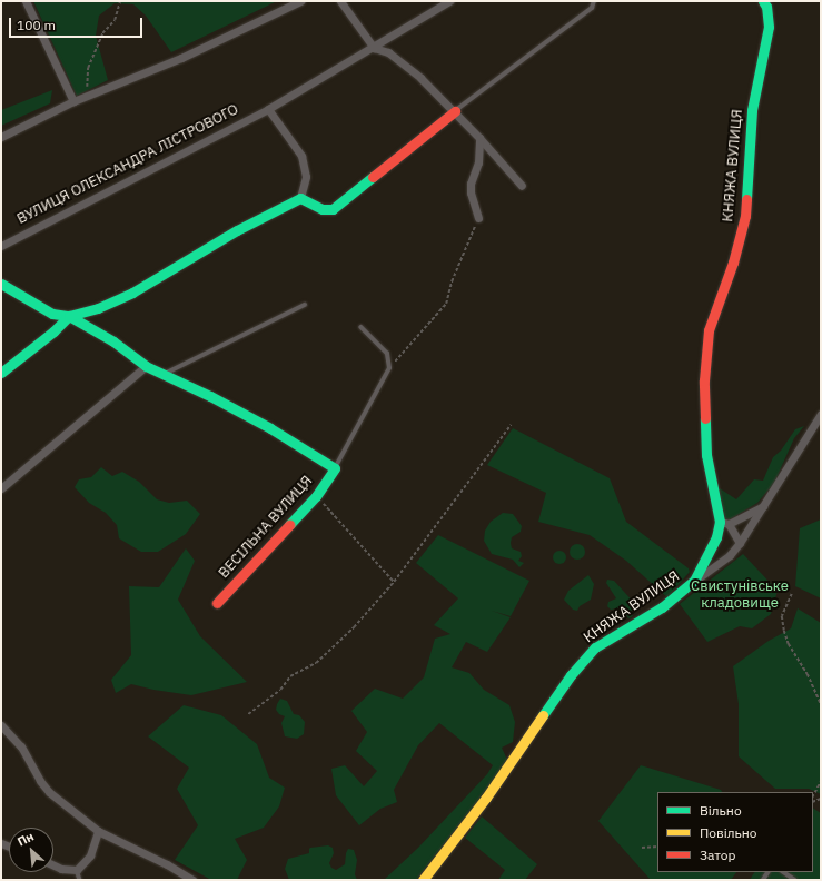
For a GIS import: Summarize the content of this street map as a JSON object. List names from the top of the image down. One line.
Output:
{"streets":{"street":["ВУЛИЦЯ ОЛЕКСАНДРА ЛІСТРОВОГО","КНЯЖА ВУЛИЦЯ","ВЕСІЛЬНА ВУЛИЦЯ"]},"parks":["Свистунівське кладовище"],"legend":["Вільно","Повільно","Затор"],"scale_bar":"100 m","north":"top left"}
